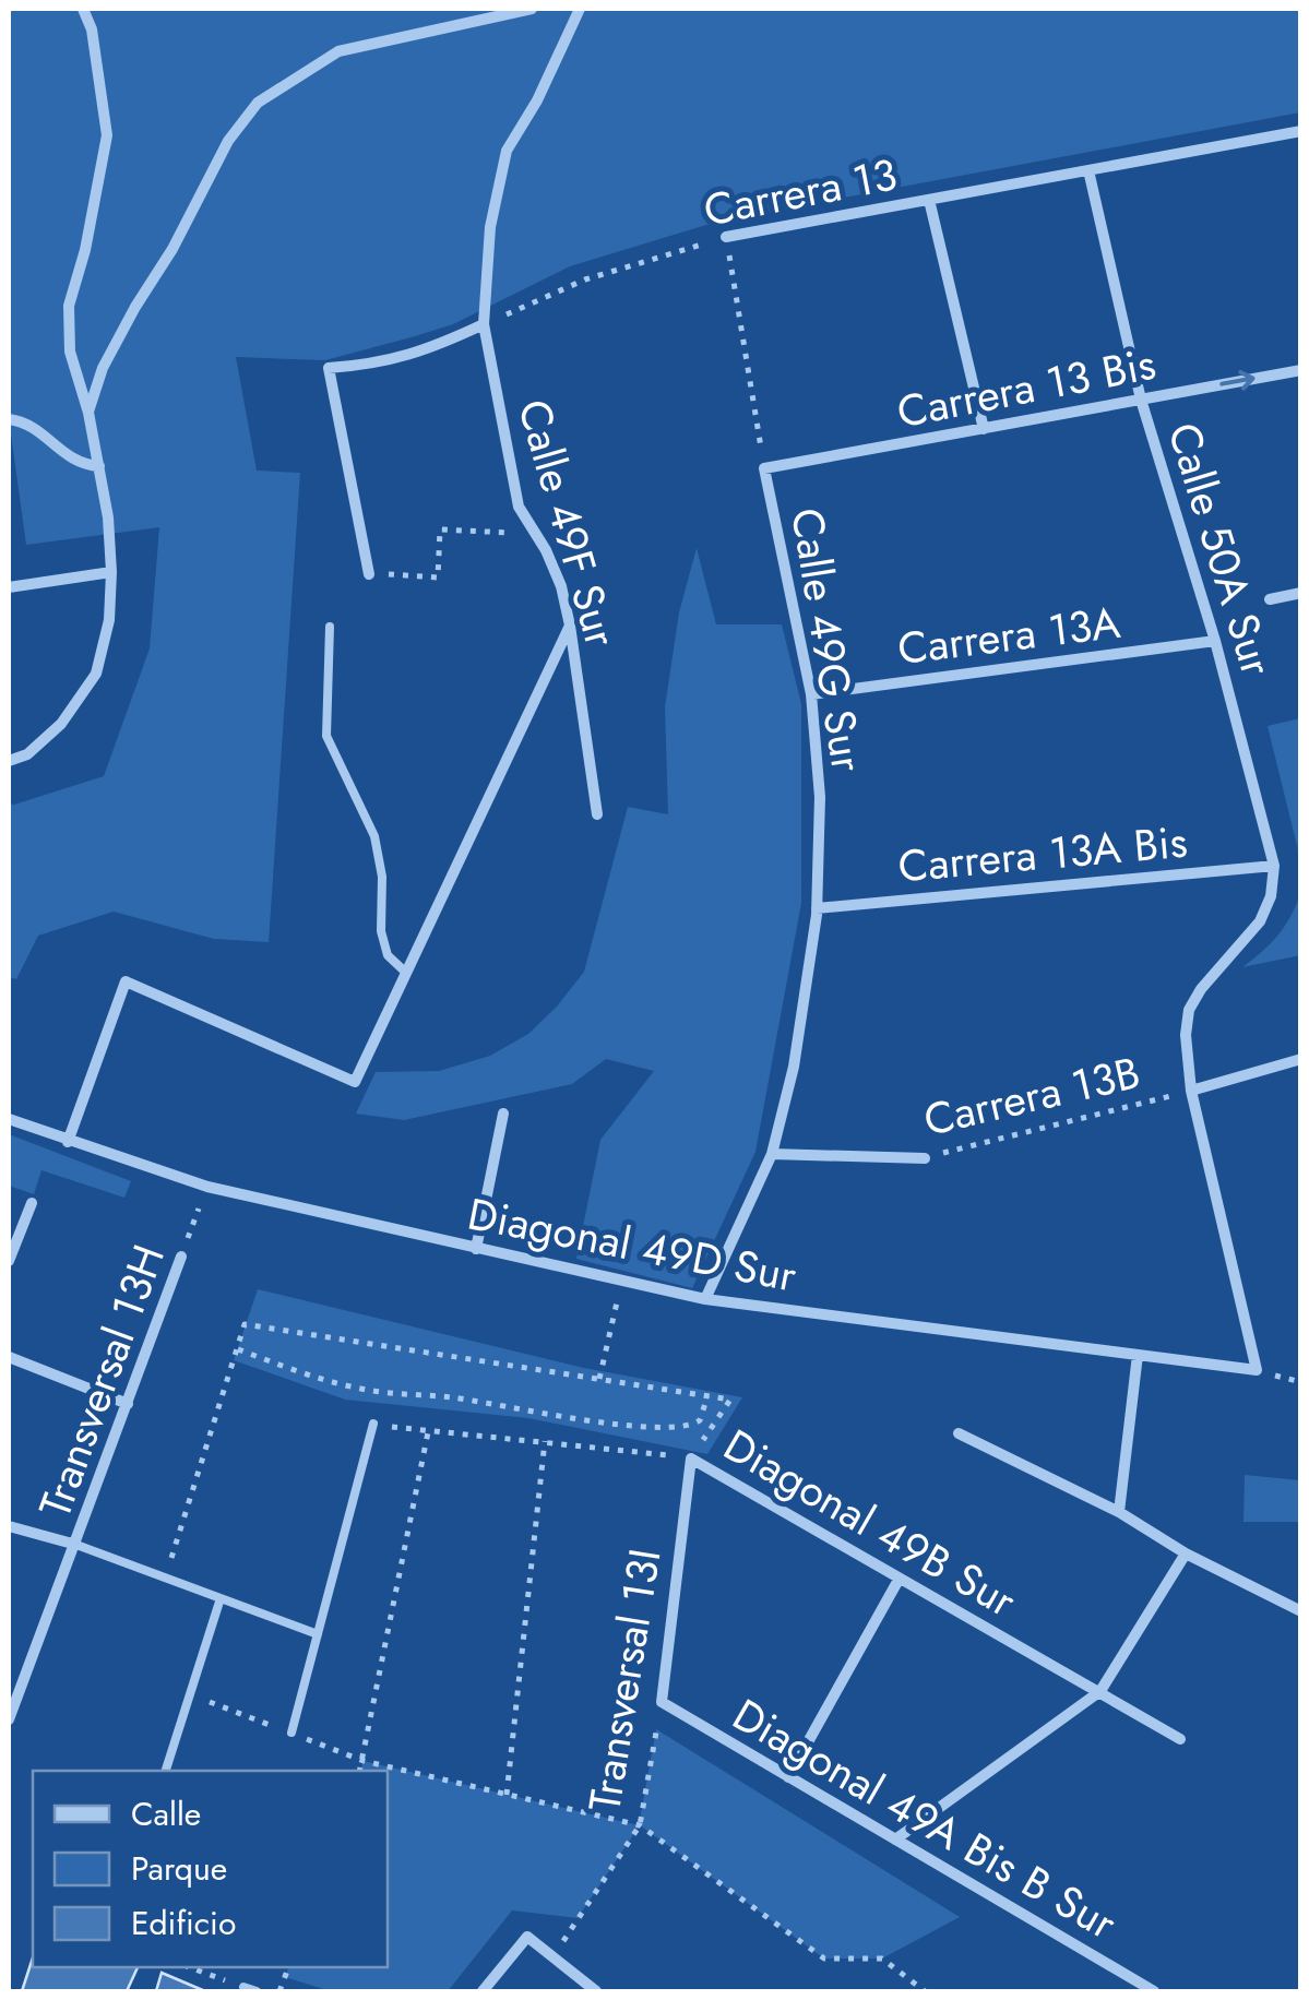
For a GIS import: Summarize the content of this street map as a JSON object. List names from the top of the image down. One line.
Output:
{"streets":{"street":["Carrera 13","Carrera 13 Bis","Calle 49F Sur","Calle 50A Sur","Carrera 13A","Calle 49G Sur","Carrera 13A Bis","Carrera 13B","Diagonal 49D Sur","Transversal 13H","Diagonal 49B Sur","Transversal 13I","Diagonal 49A Bis B Sur"]},"crossings":[["Carrera 13","Calle 49F Sur"],["Carrera 13","Calle 50A Sur"],["Carrera 13","Calle 49G Sur"],["Carrera 13 Bis","Calle 50A Sur"],["Carrera 13 Bis","Calle 49G Sur"],["Calle 50A Sur","Carrera 13A"],["Calle 50A Sur","Carrera 13A Bis"],["Calle 50A Sur","Carrera 13B"],["Calle 50A Sur","Diagonal 49D Sur"],["Carrera 13A","Calle 49G Sur"],["Calle 49G Sur","Carrera 13A Bis"],["Calle 49G Sur","Carrera 13B"],["Calle 49G Sur","Diagonal 49D Sur"],["Diagonal 49D Sur","Transversal 13H"],["Diagonal 49B Sur","Transversal 13I"],["Transversal 13I","Diagonal 49A Bis B Sur"]],"legend":["Calle","Parque","Edificio"]}
